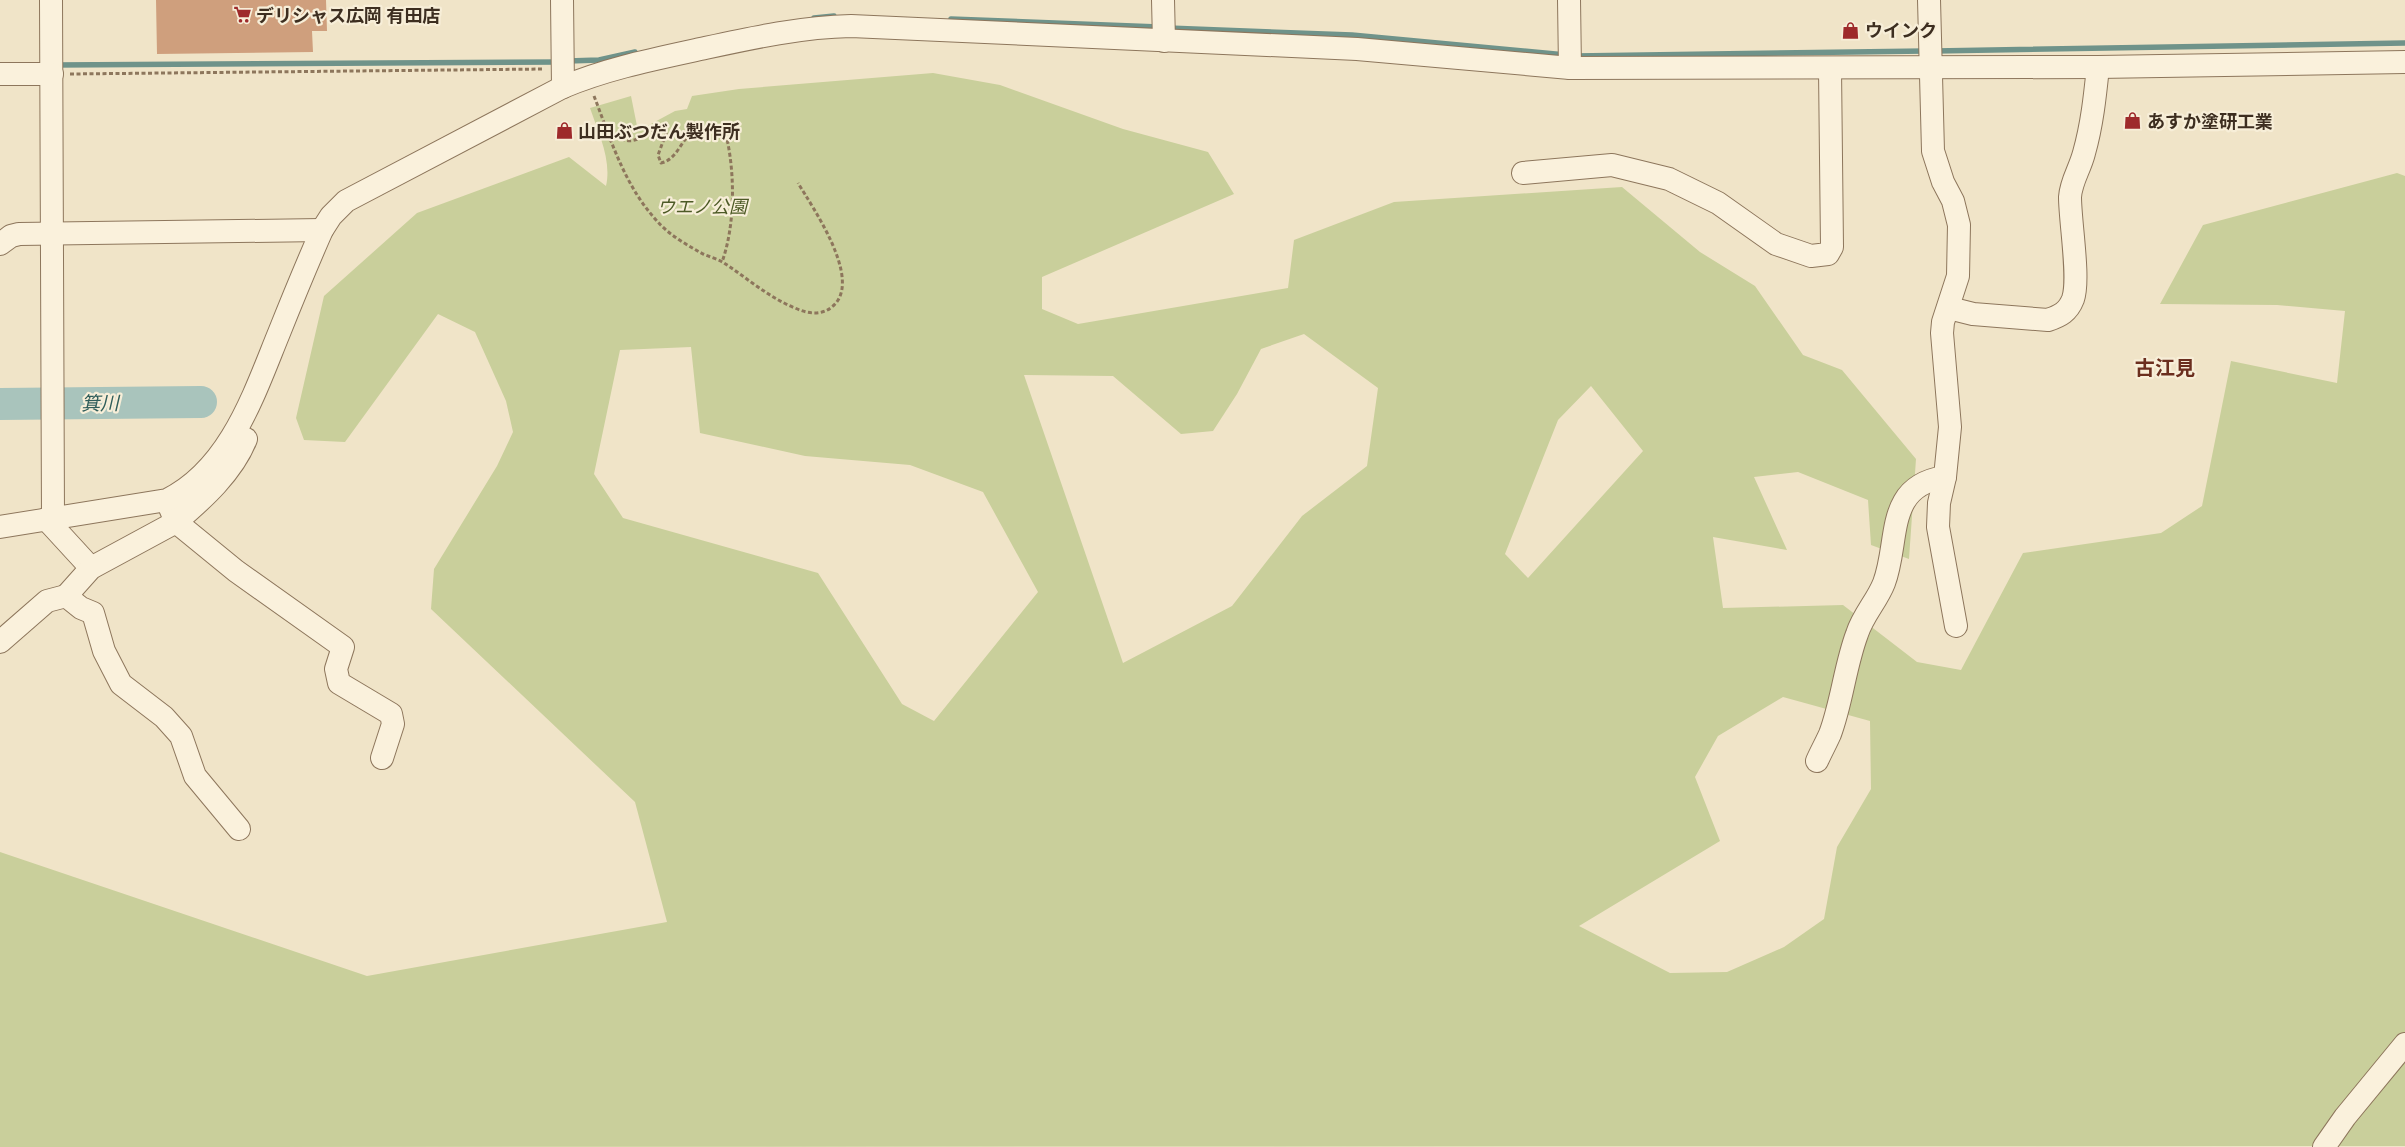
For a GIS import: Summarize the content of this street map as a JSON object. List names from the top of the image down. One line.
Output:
{"districts":["古江見"],"water":["箕川"],"parks":["ウエノ公園"],"places":{"supermarket":["デリシャス広岡 有田店"],"shop":["ウインク","あすか塗研工業","山田ぶつだん製作所"]}}
